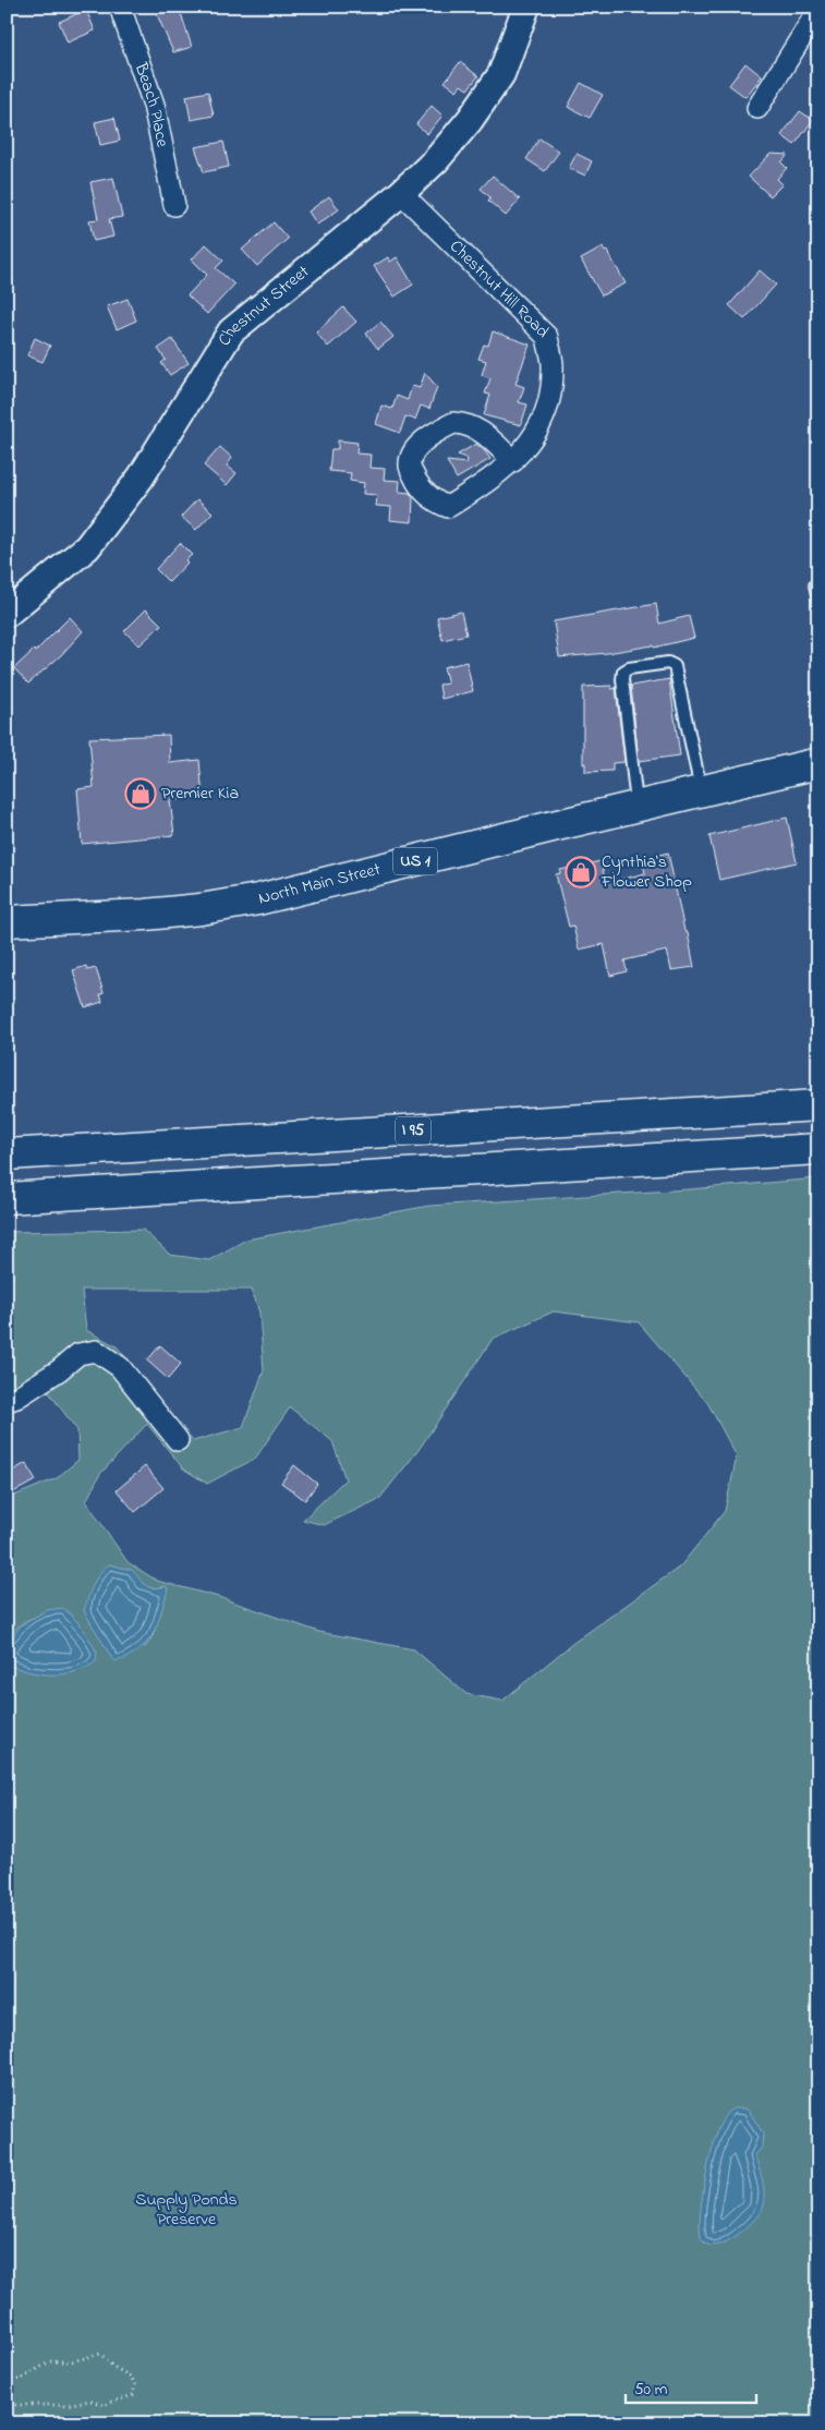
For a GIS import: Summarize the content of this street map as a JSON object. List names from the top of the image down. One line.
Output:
{"streets":{"main road":["US 1","North Main Street","I 95"],"street":["Beach Place","Chestnut Hill Road","Chestnut Street"]},"crossings":[["Chestnut Hill Road","Chestnut Street"]],"parks":["Supply Ponds Preserve"],"places":{"shop":["Premier Kia","Cynthia's Flower Shop"]},"scale_bar":"50 m"}
